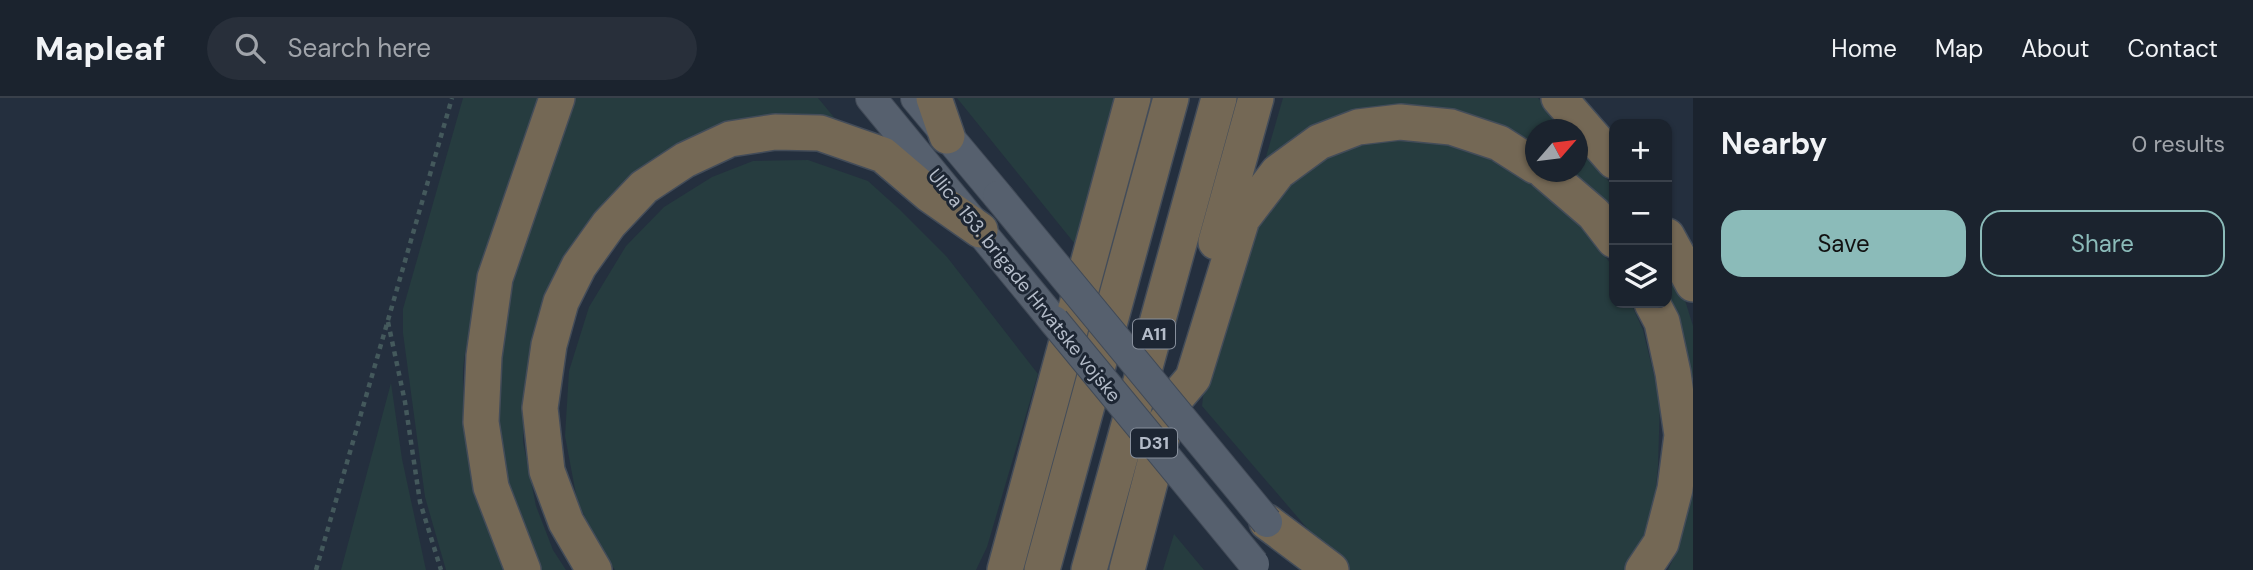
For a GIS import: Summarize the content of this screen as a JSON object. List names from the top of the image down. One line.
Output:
{"streets":{"highway":["A11"],"main road":["Ulica 153. brigade Hrvatske vojske","D31"]},"north":"top right","page":{"header":"Mapleaf","search":"Search here","nav":["Home","Map","About","Contact"],"heading":["Nearby","0 results"],"map_buttons":["+","−"],"buttons":["Save","Share"]}}
